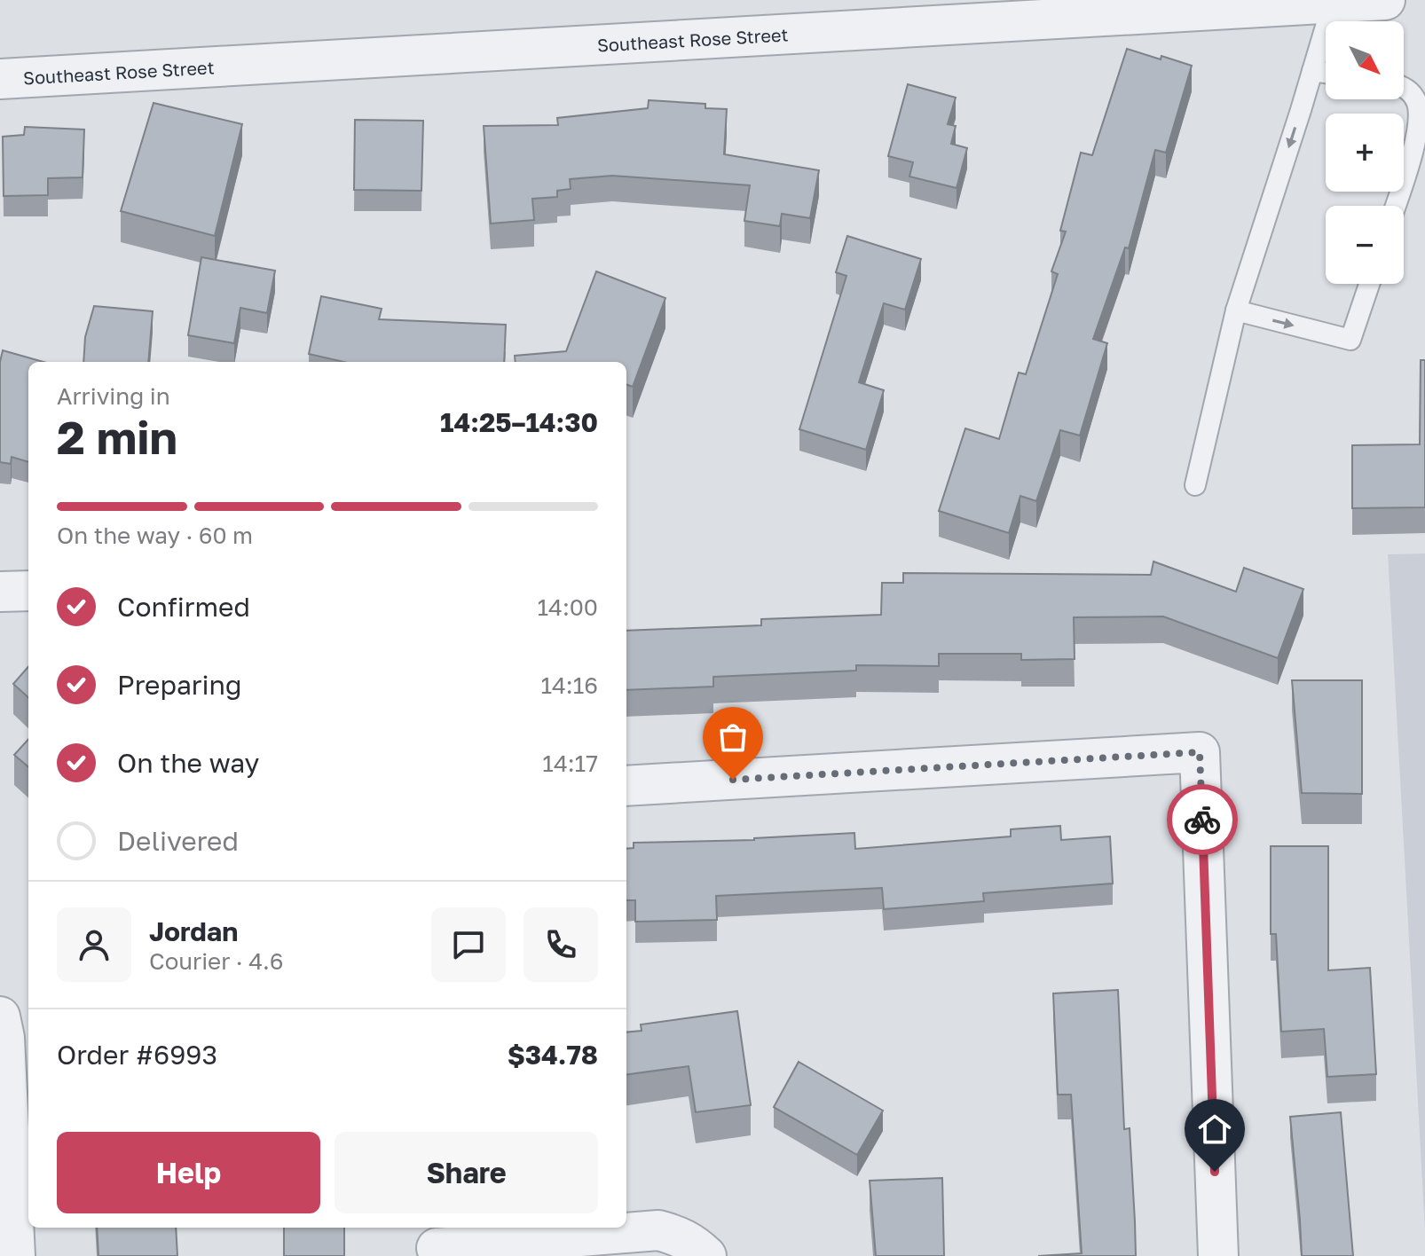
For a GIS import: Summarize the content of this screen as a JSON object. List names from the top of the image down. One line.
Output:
{"streets":{"street":["Southeast Rose Street"]},"north":"bottom right","page":{"map_buttons":["+","−"],"heading":["2 min","Arriving in","14:25–14:30"],"panel":["Jordan","Courier · 4.6","Order #6993","$34.78"],"bar":"On the way · 60 m","list":[["Confirmed","14:00"],["Preparing","14:16"],["On the way","14:17"],"Delivered"],"buttons":["Help","Share"]}}
